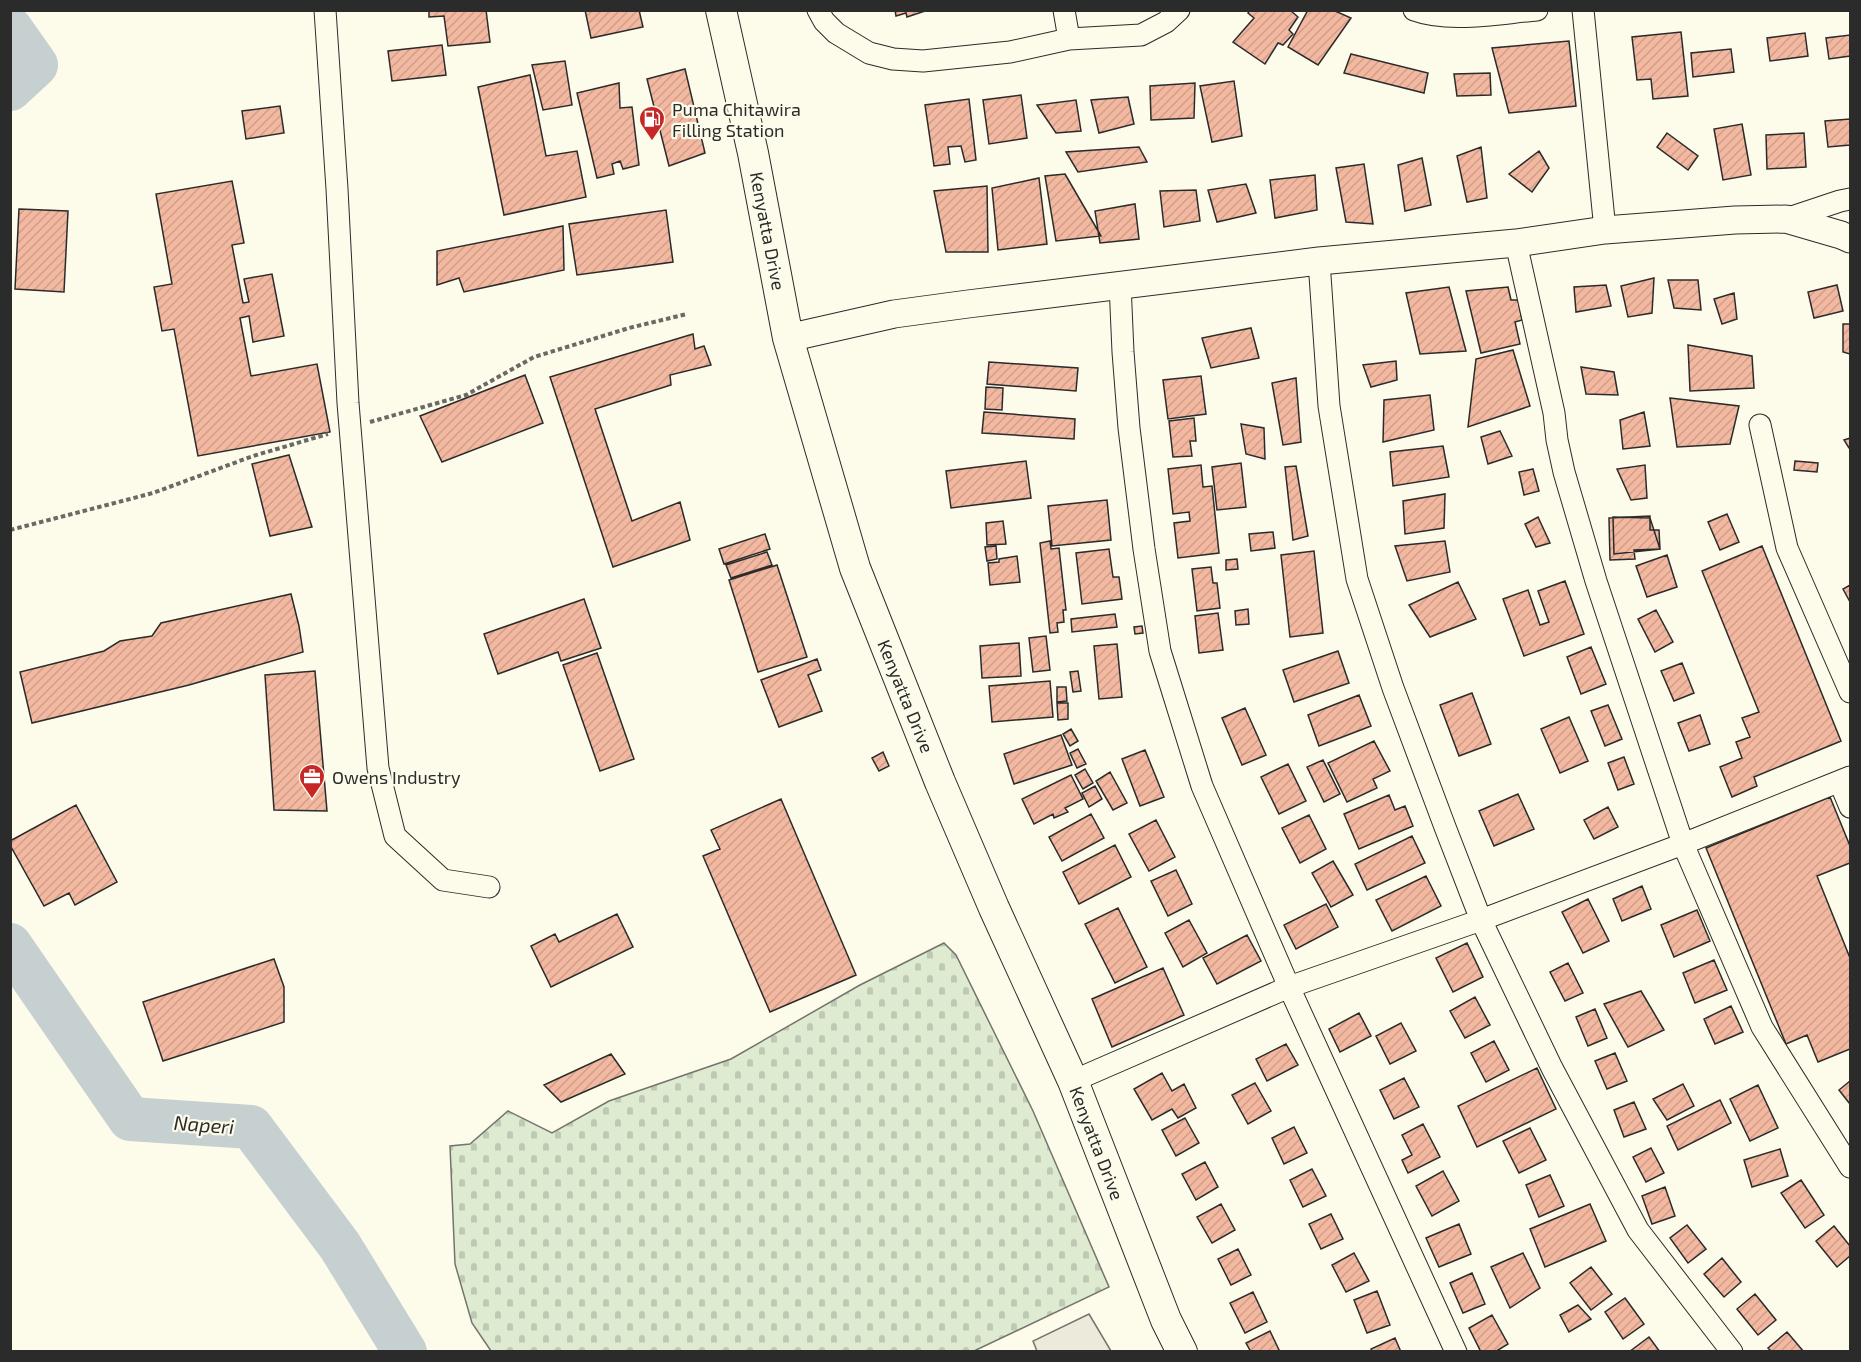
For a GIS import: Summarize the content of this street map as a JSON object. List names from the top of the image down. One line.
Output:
{"streets":{"main road":["Kenyatta Drive"]},"water":["Naperi"],"places":{"fuel station":["Puma Chitawira Filling Station"],"office":["Owens Industry"]}}
